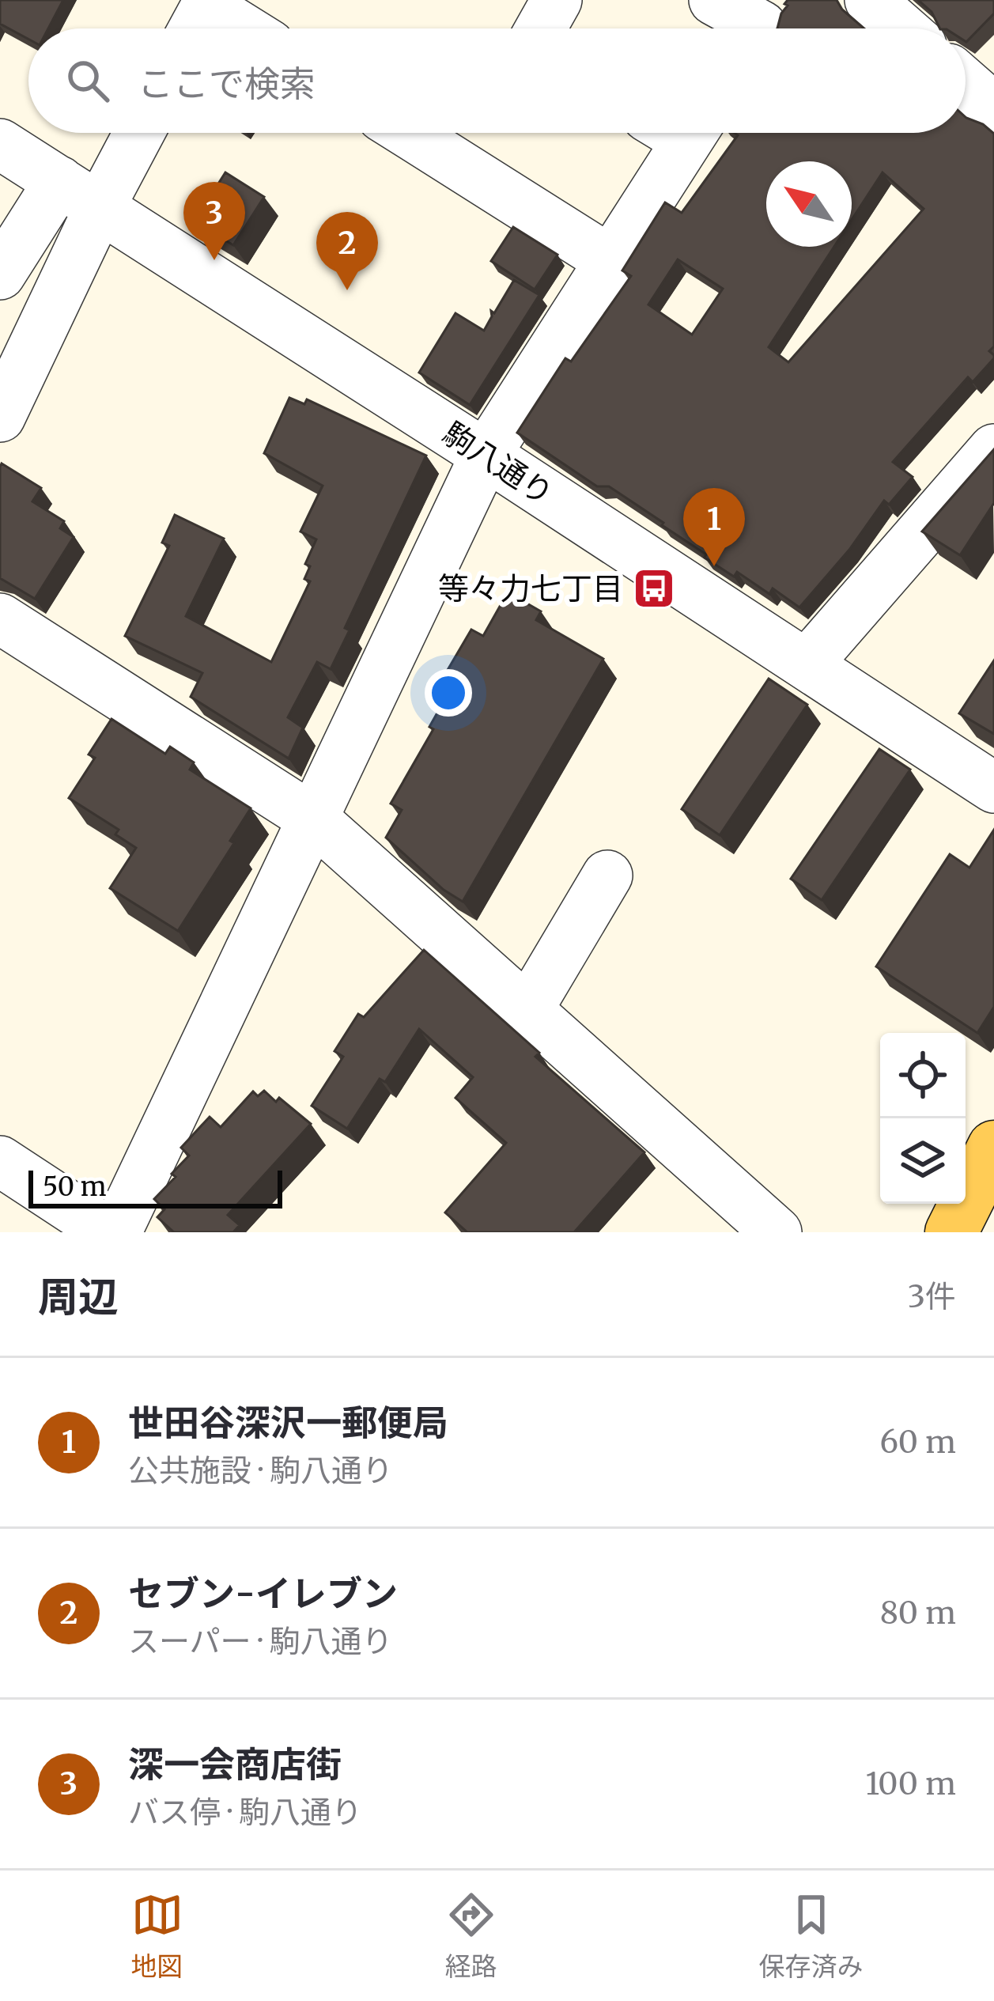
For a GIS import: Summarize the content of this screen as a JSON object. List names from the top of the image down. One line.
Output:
{"streets":{"street":["駒八通り"]},"places":{"bus stop":["等々力七丁目"]},"scale_bar":"50 m","north":"top left","page":{"search":"ここで検索","pins":["3","2","1"],"scale":"50 m","heading":["周辺","3件"],"list":[{"mark":"1","name":"世田谷深沢一郵便局","note":"公共施設 · 駒八通り","value":"60 m"},{"mark":"2","name":"セブン-イレブン","note":"スーパー · 駒八通り","value":"80 m"},{"mark":"3","name":"深一会商店街","note":"バス停 · 駒八通り","value":"100 m"}],"nav":["地図","経路","保存済み"]}}
